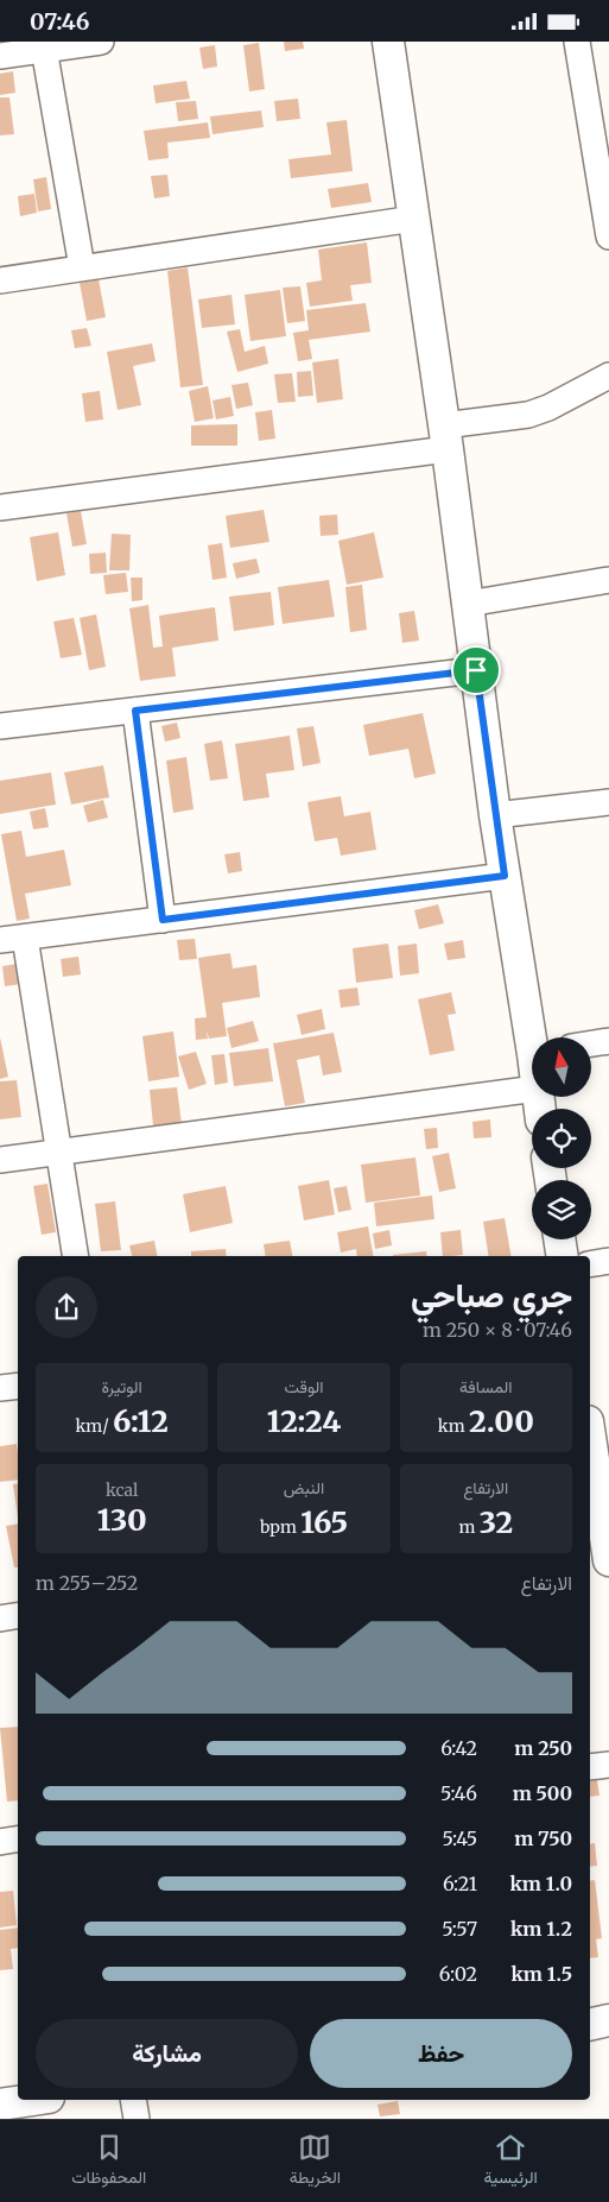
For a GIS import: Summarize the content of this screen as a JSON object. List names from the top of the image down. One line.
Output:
{"north":"top","page":{"status":"07:46","heading":["جري صباحي","07:46 · 8 × 250 m"],"stats":[["المسافة","2.00 km"],["الوقت","12:24"],["الوتيرة","6:12 /km"],["الارتفاع","32 m"],["النبض","165 bpm"],["kcal","130"]],"chart":["الارتفاع","252–255 m"],"list":[{"name":"250 m","note":"6:42"},{"name":"500 m","note":"5:46"},{"name":"750 m","note":"5:45"},{"name":"1.0 km","note":"6:21"},{"name":"1.2 km","note":"5:57"},{"name":"1.5 km","note":"6:02"}],"buttons":["حفظ","مشاركة"],"tabs":["الرئيسية","الخريطة","المحفوظات"]}}
